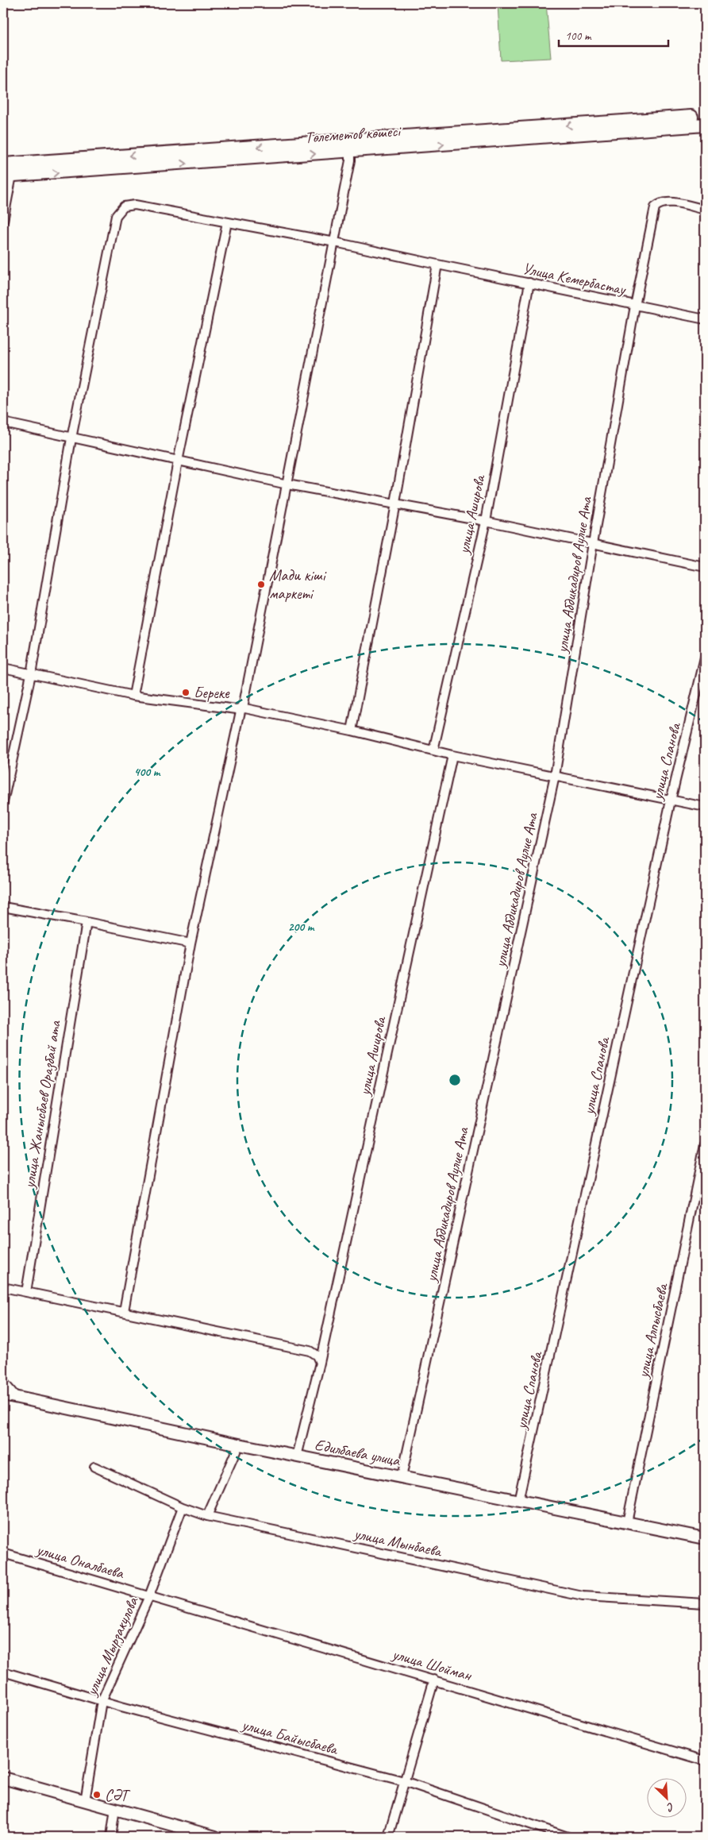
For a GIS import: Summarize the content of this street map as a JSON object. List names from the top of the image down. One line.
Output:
{"streets":{"main road":["Төлеметов көшесі"],"street":["Улица Кемербастау","улица Аширова","улица Абдикадиров Аулие Ата","улица Спанова","улица Жанысбаев Оразбай ата","улица Алпысбаева","Едилбаева улица","улица Мынбаева","улица Оналбаева","улица Мырзакулова","улица Шойман","улица Байысбаева"]},"crossings":[["Улица Кемербастау","улица Аширова"],["Улица Кемербастау","улица Абдикадиров Аулие Ата"],["улица Аширова","Едилбаева улица"],["улица Абдикадиров Аулие Ата","Едилбаева улица"],["улица Спанова","Едилбаева улица"],["улица Алпысбаева","Едилбаева улица"],["улица Мынбаева","улица Мырзакулова"],["улица Оналбаева","улица Мырзакулова"],["улица Оналбаева","улица Шойман"],["улица Мырзакулова","улица Шойман"],["улица Мырзакулова","улица Байысбаева"]],"places":["Мади кіші маркеті","Береке","СƏТ"],"scale_bar":"100 m","north":"bottom right","rings":["400 m","200 m"]}
